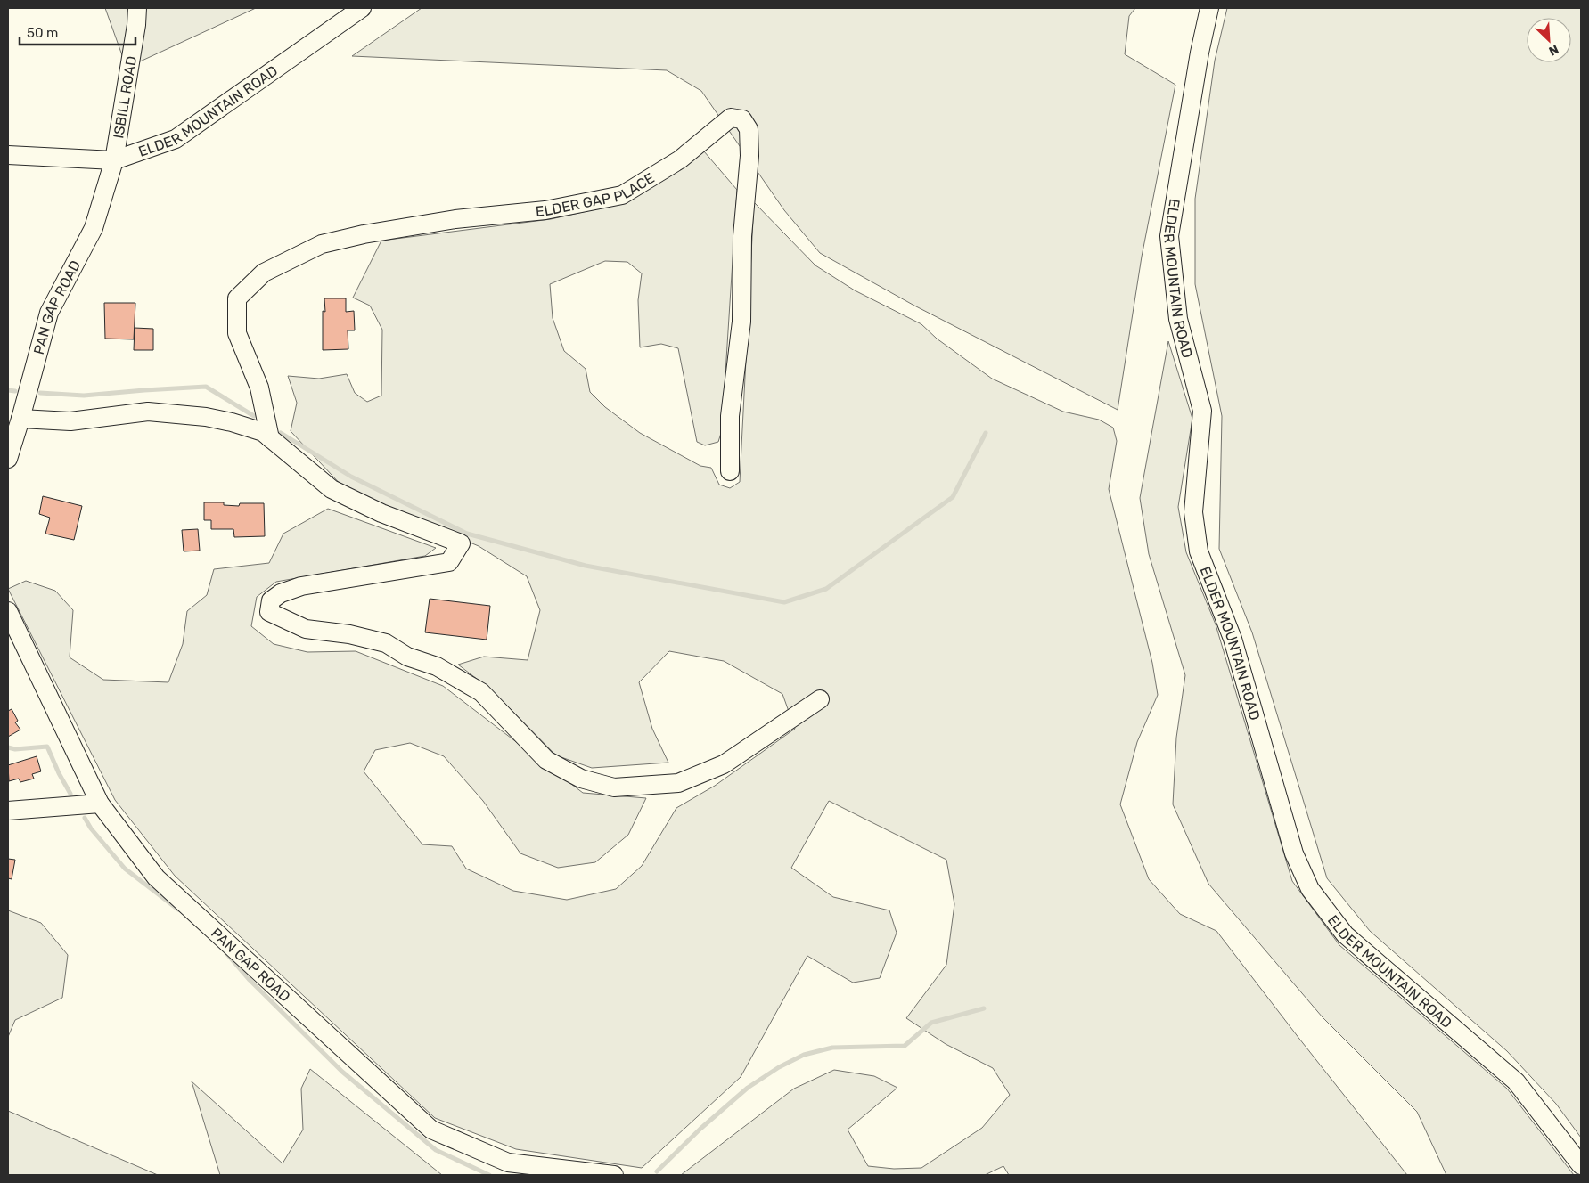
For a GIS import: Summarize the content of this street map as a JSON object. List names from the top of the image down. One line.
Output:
{"streets":{"street":["ISBILL ROAD","ELDER MOUNTAIN ROAD","ELDER GAP PLACE","PAN GAP ROAD"]},"crossings":[["ISBILL ROAD","ELDER MOUNTAIN ROAD"],["ISBILL ROAD","PAN GAP ROAD"],["ELDER MOUNTAIN ROAD","PAN GAP ROAD"]],"scale_bar":"50 m","north":"bottom right"}
